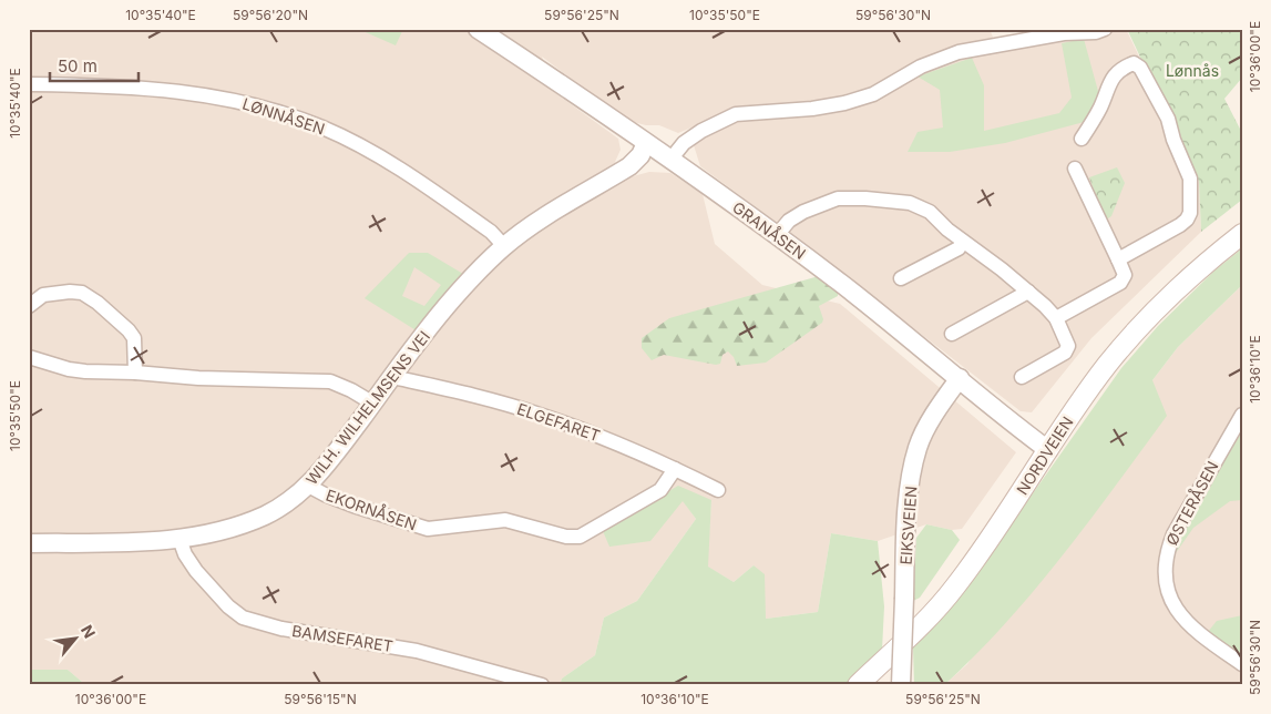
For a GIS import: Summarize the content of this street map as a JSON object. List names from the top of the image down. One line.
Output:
{"streets":{"main road":["NORDVEIEN"],"street":["LØNNÅSEN","GRANÅSEN","WILH. WILHELMSENS VEI","ELGEFARET","ØSTERÅSEN","EKORNÅSEN","EIKSVEIEN","BAMSEFARET"]},"crossings":[["LØNNÅSEN","WILH. WILHELMSENS VEI"],["GRANÅSEN","WILH. WILHELMSENS VEI"],["GRANÅSEN","NORDVEIEN"],["GRANÅSEN","EIKSVEIEN"],["WILH. WILHELMSENS VEI","ELGEFARET"],["WILH. WILHELMSENS VEI","EKORNÅSEN"],["WILH. WILHELMSENS VEI","BAMSEFARET"],["ELGEFARET","EKORNÅSEN"]],"parks":["Lønnås"],"scale_bar":"50 m","north":"top right","coordinates":["10°35'40\"E","59°56'20\"N","59°56'25\"N","10°35'50\"E","59°56'30\"N","10°36'00\"E","10°36'10\"E","59°56'15\"N"]}
